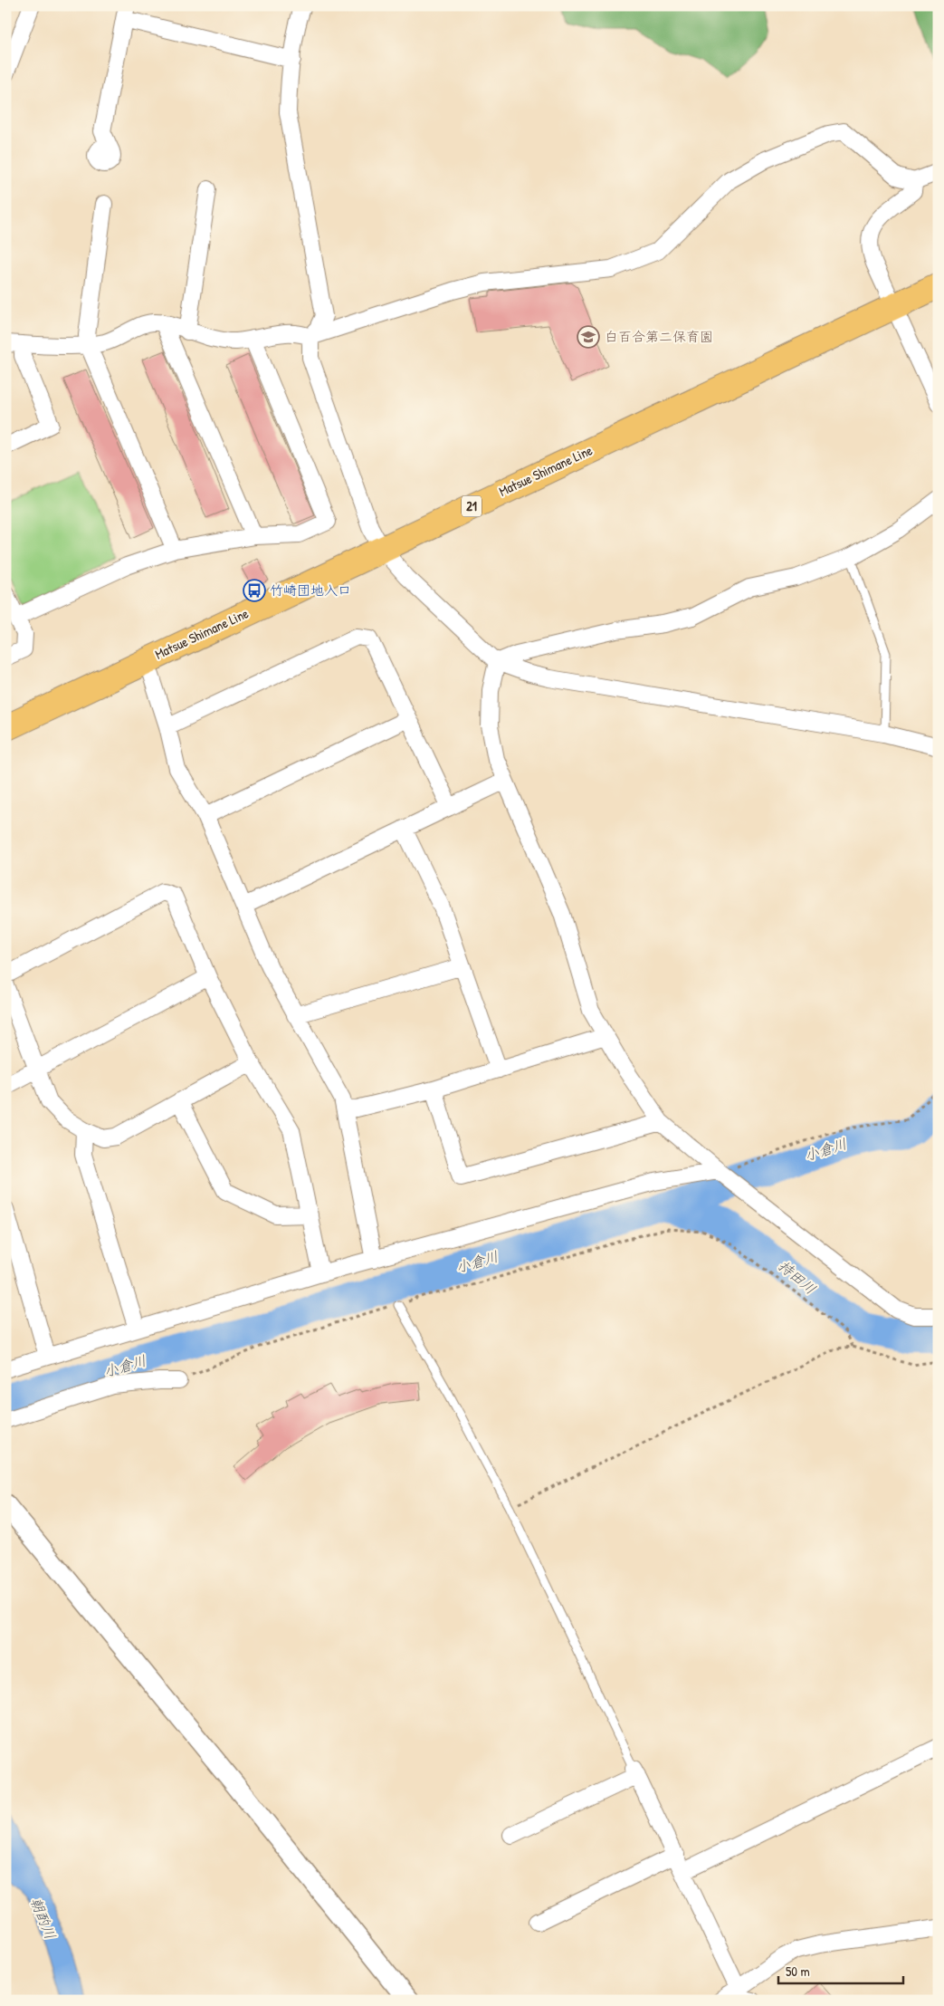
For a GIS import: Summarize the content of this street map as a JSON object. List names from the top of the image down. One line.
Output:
{"streets":{"main road":["Matsue Shimane Line","21"]},"water":["小倉川","持田川","朝酌川"],"places":{"school or university":["白百合第二保育園"],"bus stop":["竹崎団地入口"]},"scale_bar":"50 m"}
